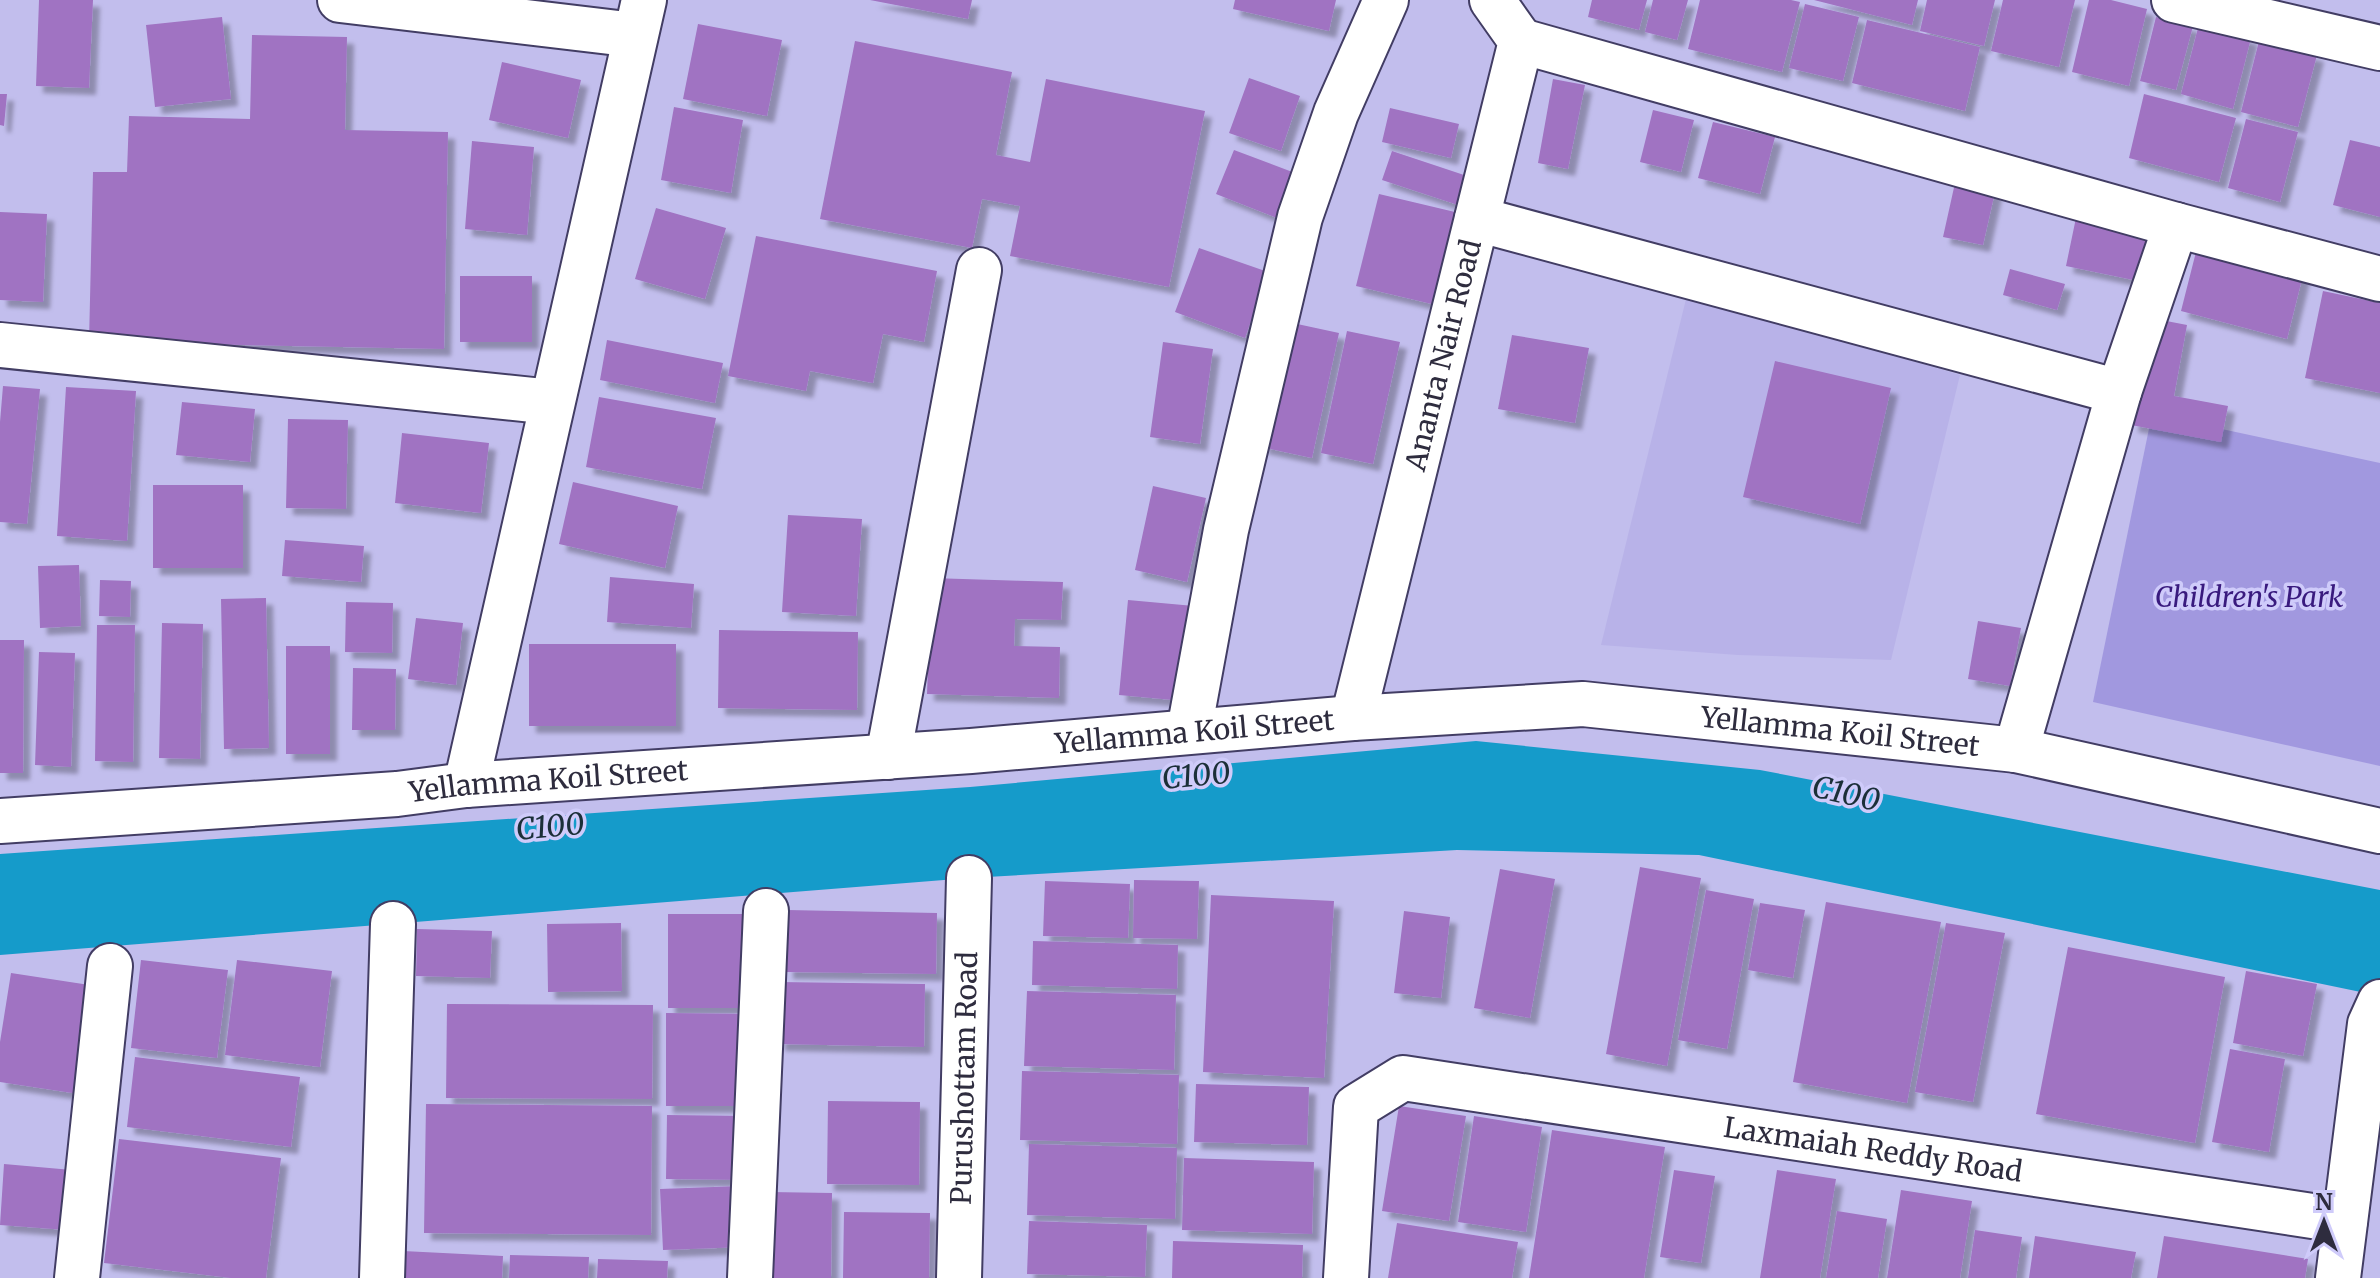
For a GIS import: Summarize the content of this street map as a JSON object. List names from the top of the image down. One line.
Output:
{"streets":{"street":["Ananta Nair Road","Yellamma Koil Street","Purushottam Road","Laxmaiah Reddy Road"]},"crossings":[["Ananta Nair Road","Yellamma Koil Street"]],"water":["C100"],"parks":["Children's Park"],"north":"top"}
